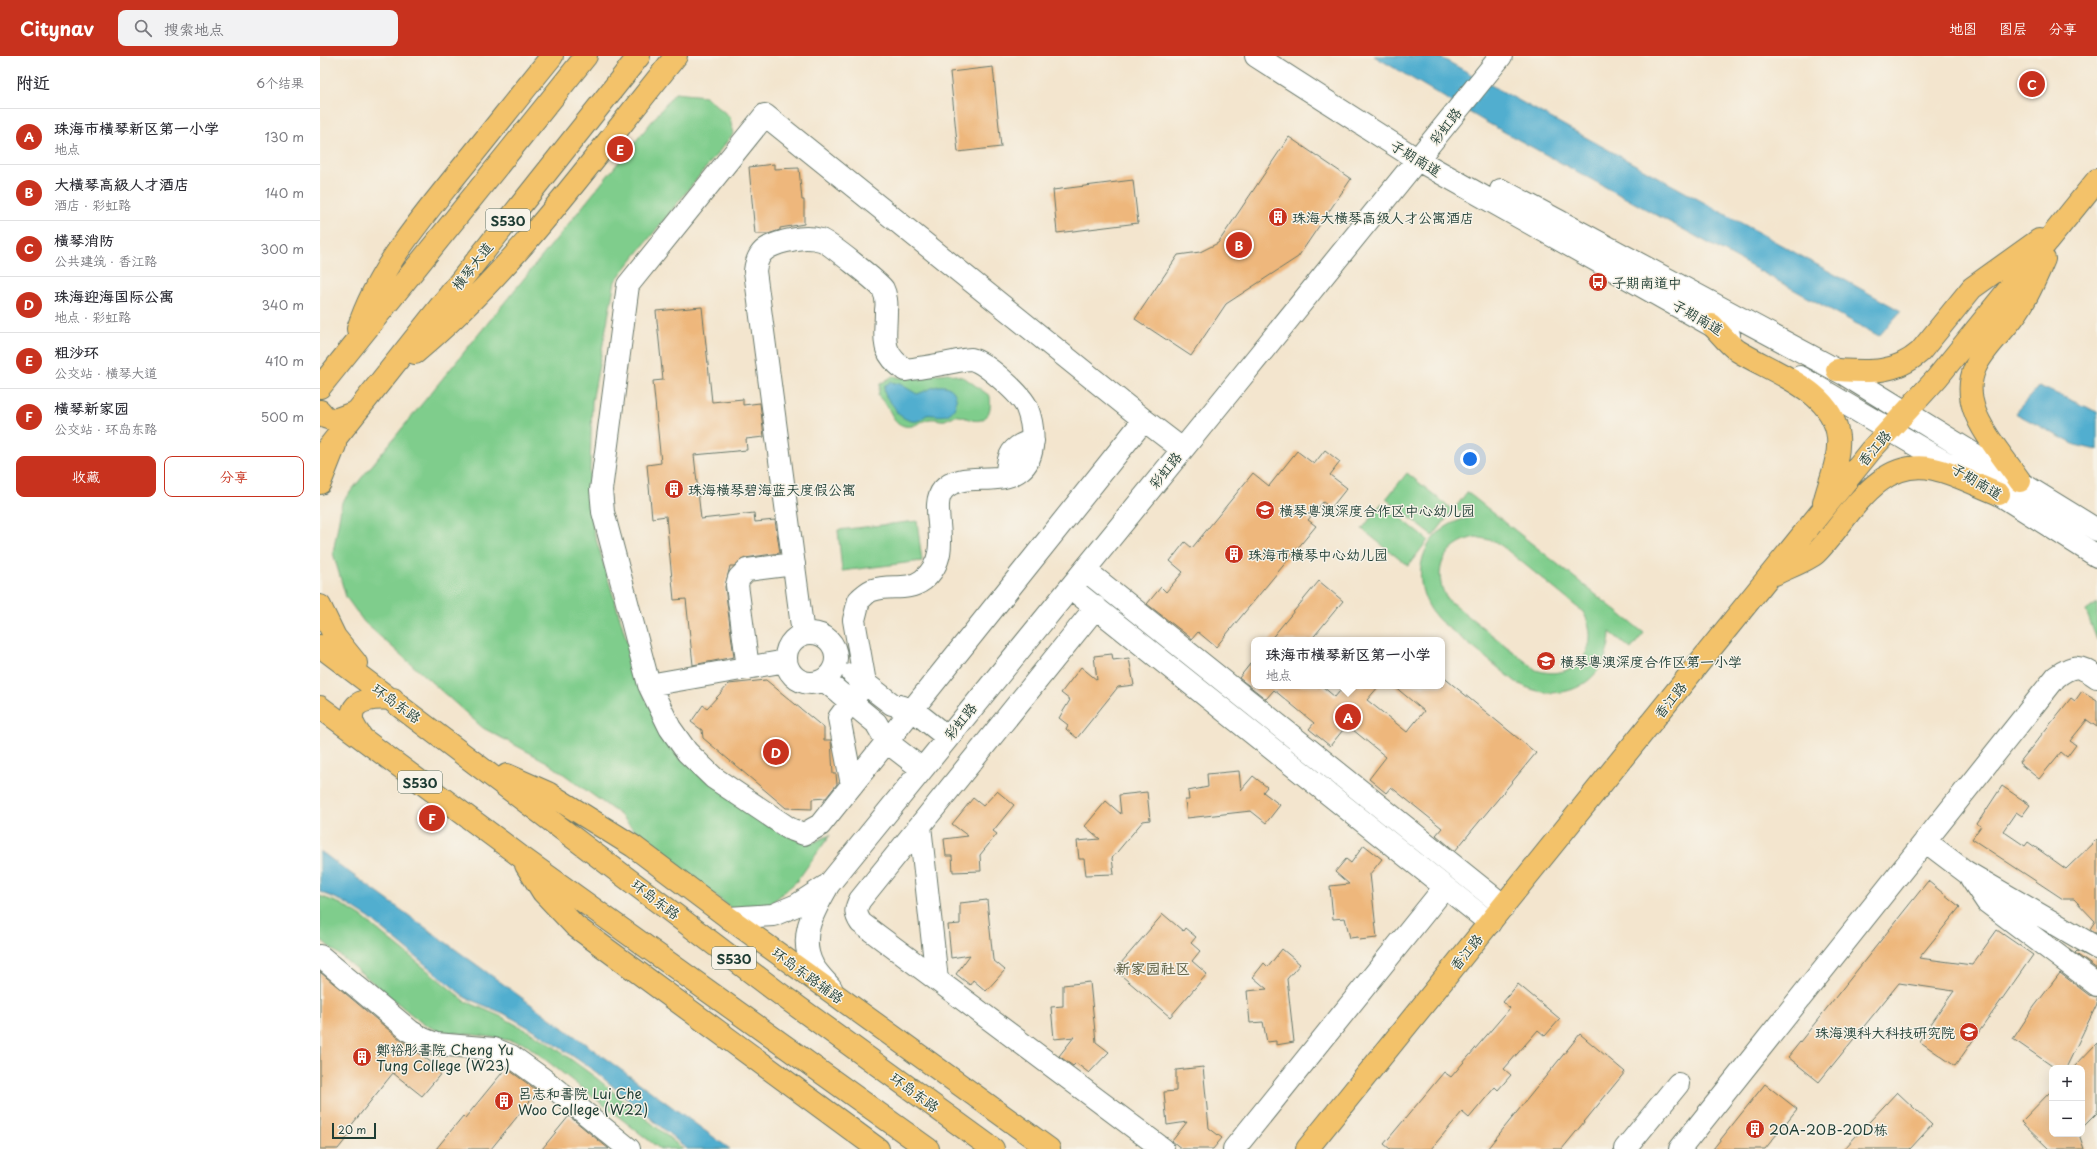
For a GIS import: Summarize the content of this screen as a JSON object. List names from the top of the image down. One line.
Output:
{"streets":{"main road":["S530","横琴大道","香江路","环岛东路","环岛东路辅路"],"street":["彩虹路","子期南道"]},"crossings":[["彩虹路","子期南道"],["子期南道","香江路"],["环岛东路","环岛东路辅路"]],"districts":["新家园社区"],"places":{"building":["珠海大横琴高级人才公寓酒店","珠海横琴碧海蓝天度假公寓","珠海市横琴中心幼儿园","鄭裕彤書院 Cheng Yu Tung College (W23)","呂志和書院 Lui Che Woo College (W22)","20A-20B-20D栋"],"bus stop":["子期南道中"],"school or university":["横琴粤澳深度合作区中心幼儿园","横琴粤澳深度合作区第一小学","珠海澳科大科技研究院"]},"scale_bar":"20 m","page":{"header":"Citynav","search":"搜索地点","nav":["地图","图层","分享"],"heading":["附近","6个结果"],"pins":["C","E","B","A","D","F"],"list":[{"mark":"A","name":"珠海市横琴新区第一小学","note":"地点","value":"130 m"},{"mark":"B","name":"大橫琴高級人才酒店","note":"酒店 · 彩虹路","value":"140 m"},{"mark":"C","name":"橫琴消防","note":"公共建筑 · 香江路","value":"300 m"},{"mark":"D","name":"珠海迎海国际公寓","note":"地点 · 彩虹路","value":"340 m"},{"mark":"E","name":"粗沙环","note":"公交站 · 横琴大道","value":"410 m"},{"mark":"F","name":"横琴新家园","note":"公交站 · 环岛东路","value":"500 m"}],"buttons":["收藏","分享"],"popup":["珠海市横琴新区第一小学","地点"],"map_buttons":["+","−"],"scale":"20 m"}}
